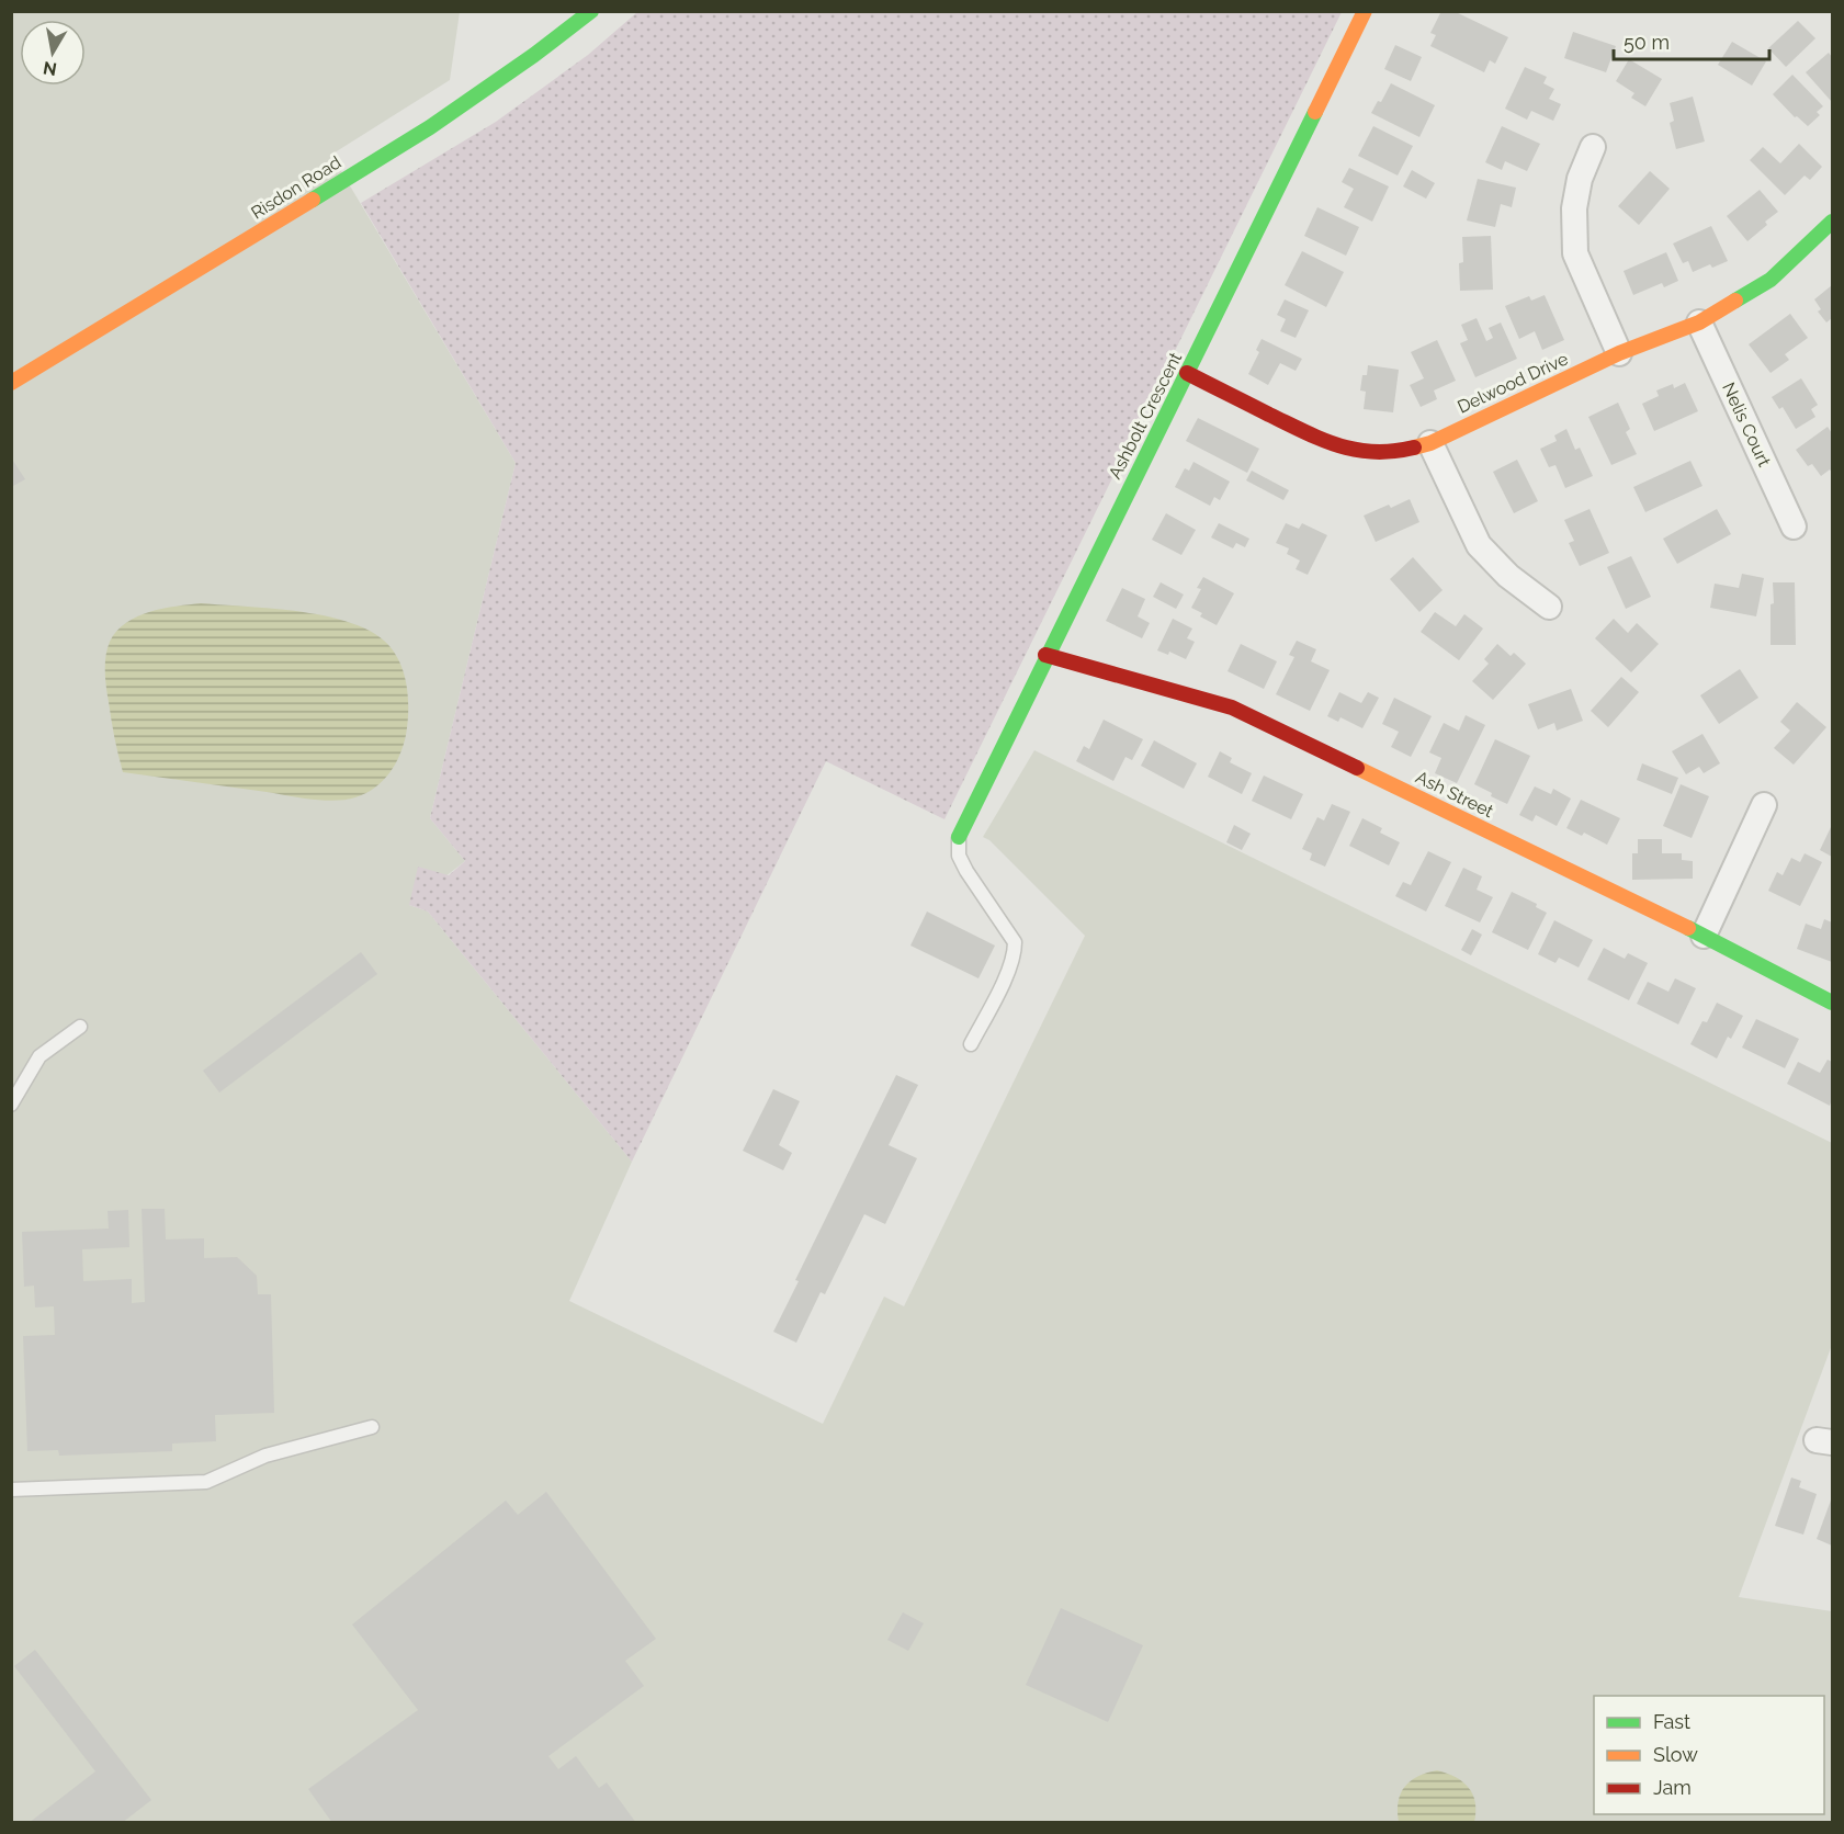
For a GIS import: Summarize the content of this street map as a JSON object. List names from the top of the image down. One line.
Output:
{"streets":{"street":["Risdon Road","Delwood Drive","Ashbolt Crescent","Nelis Court","Ash Street"]},"crossings":[["Delwood Drive","Ashbolt Crescent"],["Delwood Drive","Nelis Court"],["Ashbolt Crescent","Ash Street"]],"legend":["Fast","Slow","Jam"],"scale_bar":"50 m","north":"bottom"}
